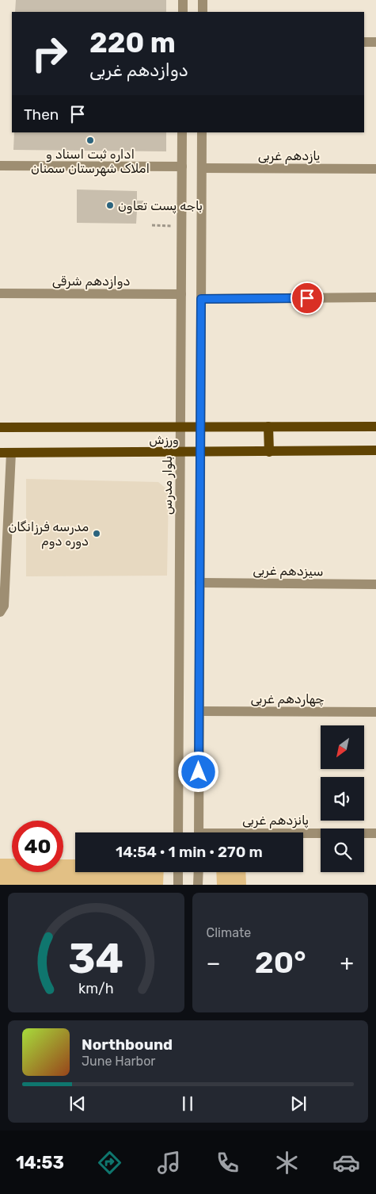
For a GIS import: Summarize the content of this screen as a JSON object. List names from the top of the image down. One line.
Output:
{"streets":{"main road":["ورزش"],"street":["یازدهم غربی","دوازدهم شرقی","بلوار مدرس","سیزدهم غربی","چهاردهم غربی","پانزدهم غربی"]},"crossings":[["دوازدهم شرقی","بلوار مدرس"],["ورزش","بلوار مدرس"]],"places":["اداره ثبت اسناد و املاک شهرستان سمنان","باجه پست تعاون","مدرسه فرزانگان دوره دوم"],"north":"bottom left","page":{"turn":["220 m","دوازدهم غربی"],"then":"Then","limit":"40","trip":"14:54 · 1 min · 270 m","tile":"Climate","heat":["−","20°","+"],"song":["Northbound","June Harbor"],"tabs":"14:53","gauge":["34","km/h"]}}
